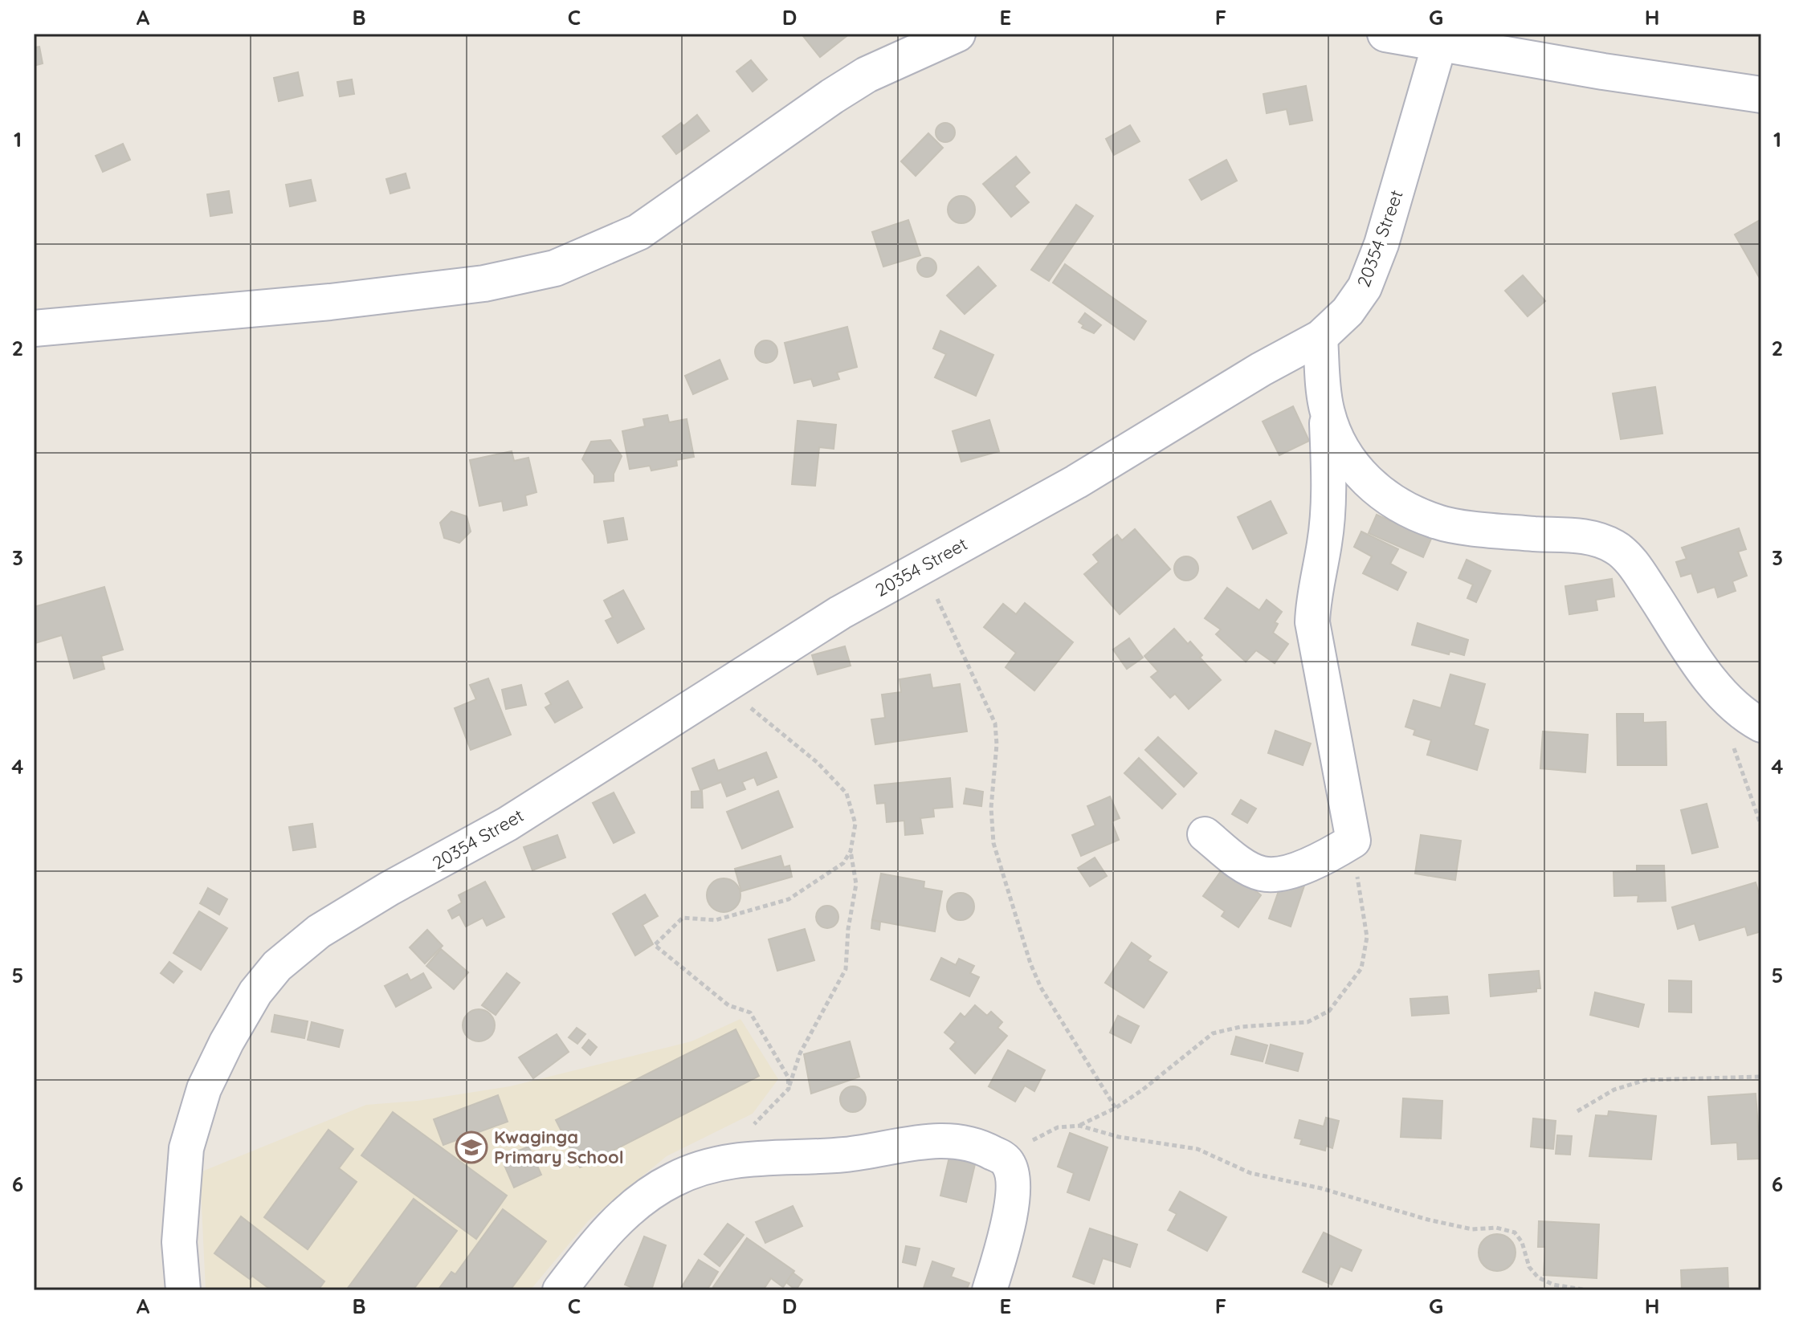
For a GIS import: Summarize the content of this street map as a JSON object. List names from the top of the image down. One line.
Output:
{"streets":{"street":["20354 Street"]},"places":{"school or university":["Kwaginga Primary School"]},"grid":{"columns":["A","B","C","D","E","F","G","H"],"rows":["1","2","3","4","5","6"]}}
